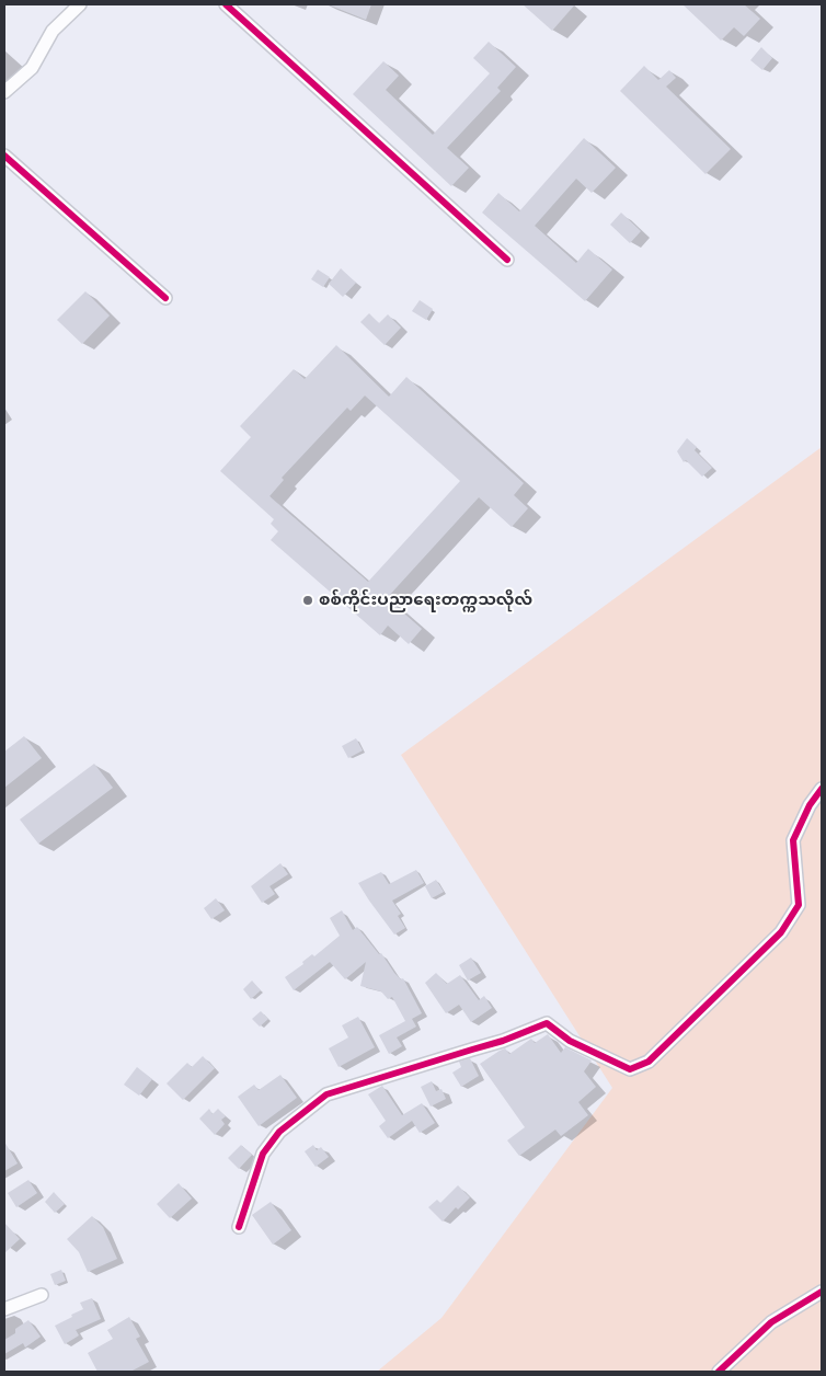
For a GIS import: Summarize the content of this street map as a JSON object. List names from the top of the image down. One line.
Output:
{"places":["စစ်ကိုင်းပညာရေးတက္ကသလိုလ်"]}
